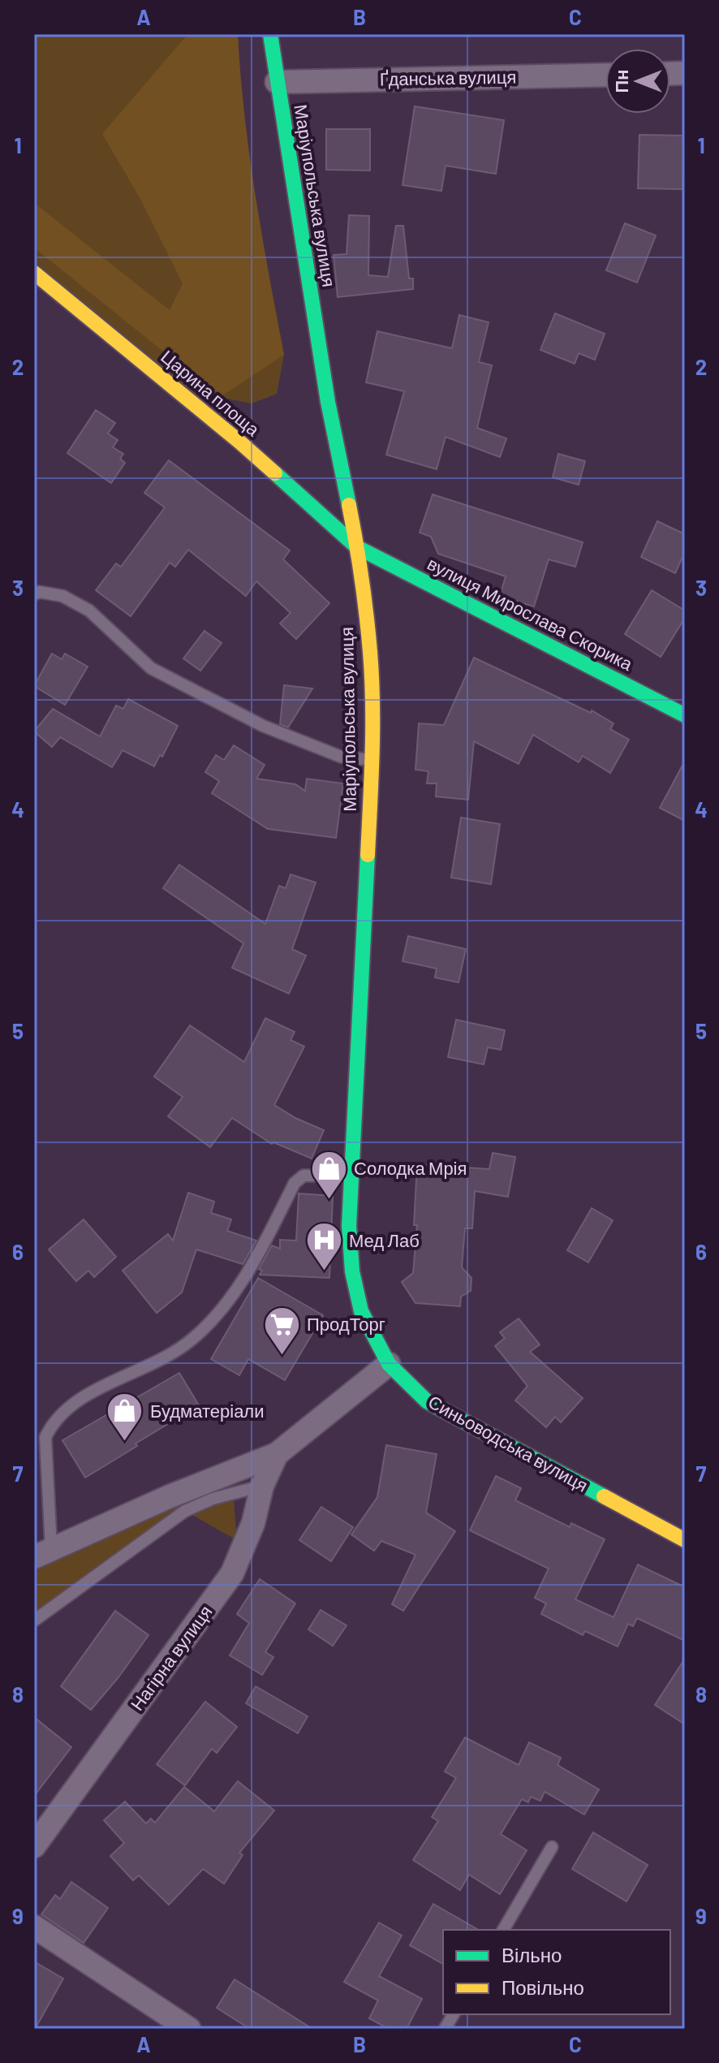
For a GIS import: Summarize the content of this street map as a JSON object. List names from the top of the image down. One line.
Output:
{"streets":{"street":["Ґданська вулиця","Маріупольська вулиця","Царина площа","вулиця Мирослава Скорика","Синьоводська вулиця","Нагірна вулиця"]},"crossings":[["Ґданська вулиця","Маріупольська вулиця"],["Маріупольська вулиця","Царина площа"],["Маріупольська вулиця","вулиця Мирослава Скорика"],["Маріупольська вулиця","Синьоводська вулиця"],["Царина площа","вулиця Мирослава Скорика"]],"places":{"shop":["Солодка Мрія","Будматеріали"],"hospital":["Мед Лаб"],"supermarket":["ПродТорг"]},"legend":["Вільно","Повільно"],"north":"left","grid":{"columns":["A","B","C"],"rows":["1","2","3","4","5","6","7","8","9"]}}
